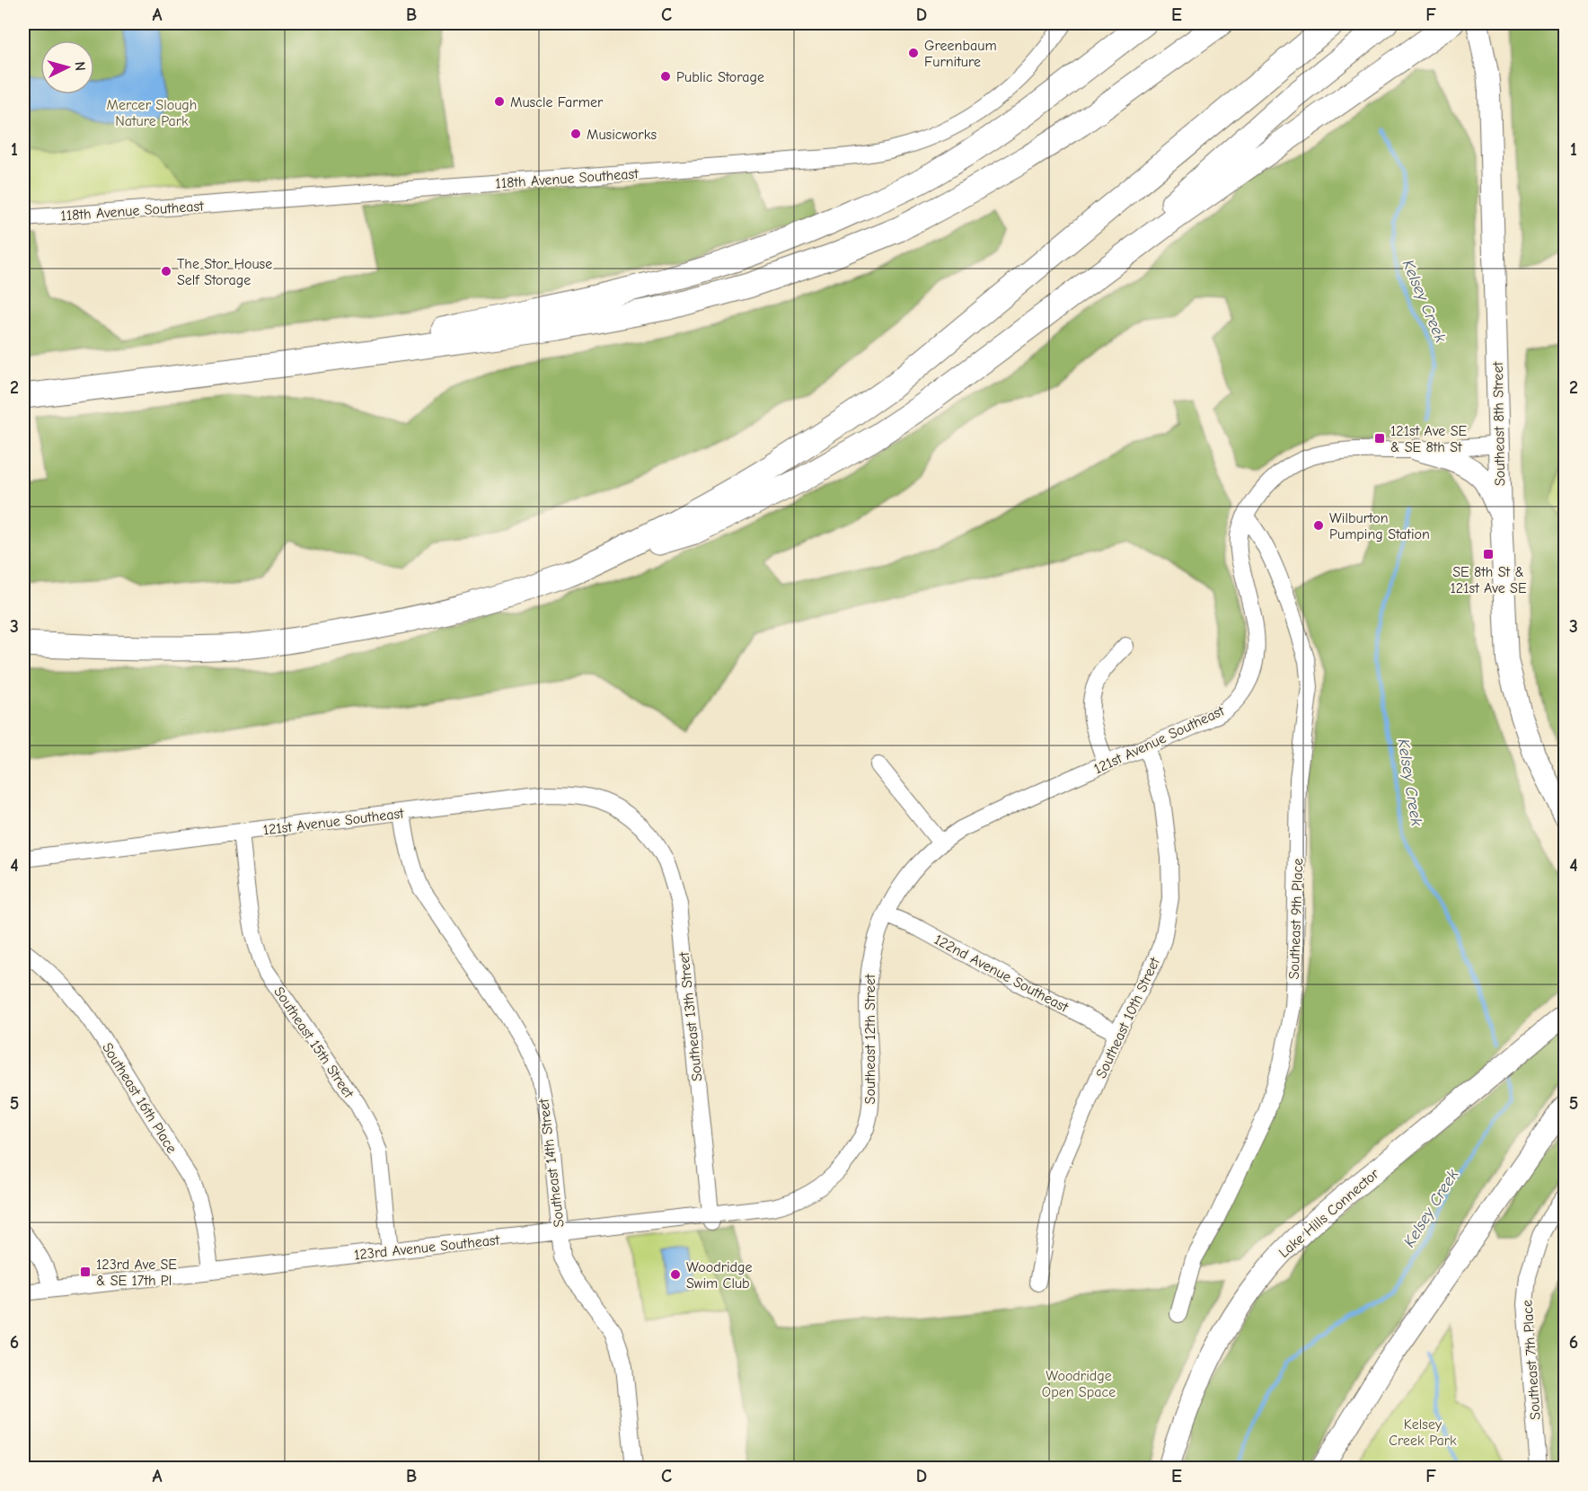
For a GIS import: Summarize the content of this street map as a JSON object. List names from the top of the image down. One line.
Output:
{"streets":{"main road":["Southeast 8th Street","Lake Hills Connector"],"street":["118th Avenue Southeast","121st Avenue Southeast","Southeast 9th Place","122nd Avenue Southeast","Southeast 13th Street","Southeast 10th Street","Southeast 12th Street","Southeast 15th Street","Southeast 16th Place","Southeast 14th Street","123rd Avenue Southeast","Southeast 7th Place"]},"crossings":[["Southeast 8th Street","121st Avenue Southeast"],["121st Avenue Southeast","Southeast 9th Place"],["121st Avenue Southeast","122nd Avenue Southeast"],["121st Avenue Southeast","Southeast 13th Street"],["121st Avenue Southeast","Southeast 10th Street"],["121st Avenue Southeast","Southeast 12th Street"],["121st Avenue Southeast","Southeast 15th Street"],["121st Avenue Southeast","Southeast 14th Street"],["122nd Avenue Southeast","Southeast 10th Street"],["122nd Avenue Southeast","Southeast 12th Street"],["Southeast 13th Street","123rd Avenue Southeast"],["Southeast 12th Street","123rd Avenue Southeast"],["Southeast 15th Street","123rd Avenue Southeast"],["Southeast 16th Place","123rd Avenue Southeast"],["Southeast 14th Street","123rd Avenue Southeast"]],"water":["Kelsey Creek"],"parks":["Mercer Slough Nature Park","Woodridge Open Space","Kelsey Creek Park"],"places":{"other":["Greenbaum Furniture","Public Storage","Muscle Farmer","Musicworks","The Stor House Self Storage","Wilburton Pumping Station","Woodridge Swim Club"],"transit":["121st Ave SE & SE 8th St","SE 8th St & 121st Ave SE","123rd Ave SE & SE 17th Pl"]},"north":"right","grid":{"columns":["A","B","C","D","E","F"],"rows":["1","2","3","4","5","6"]}}
